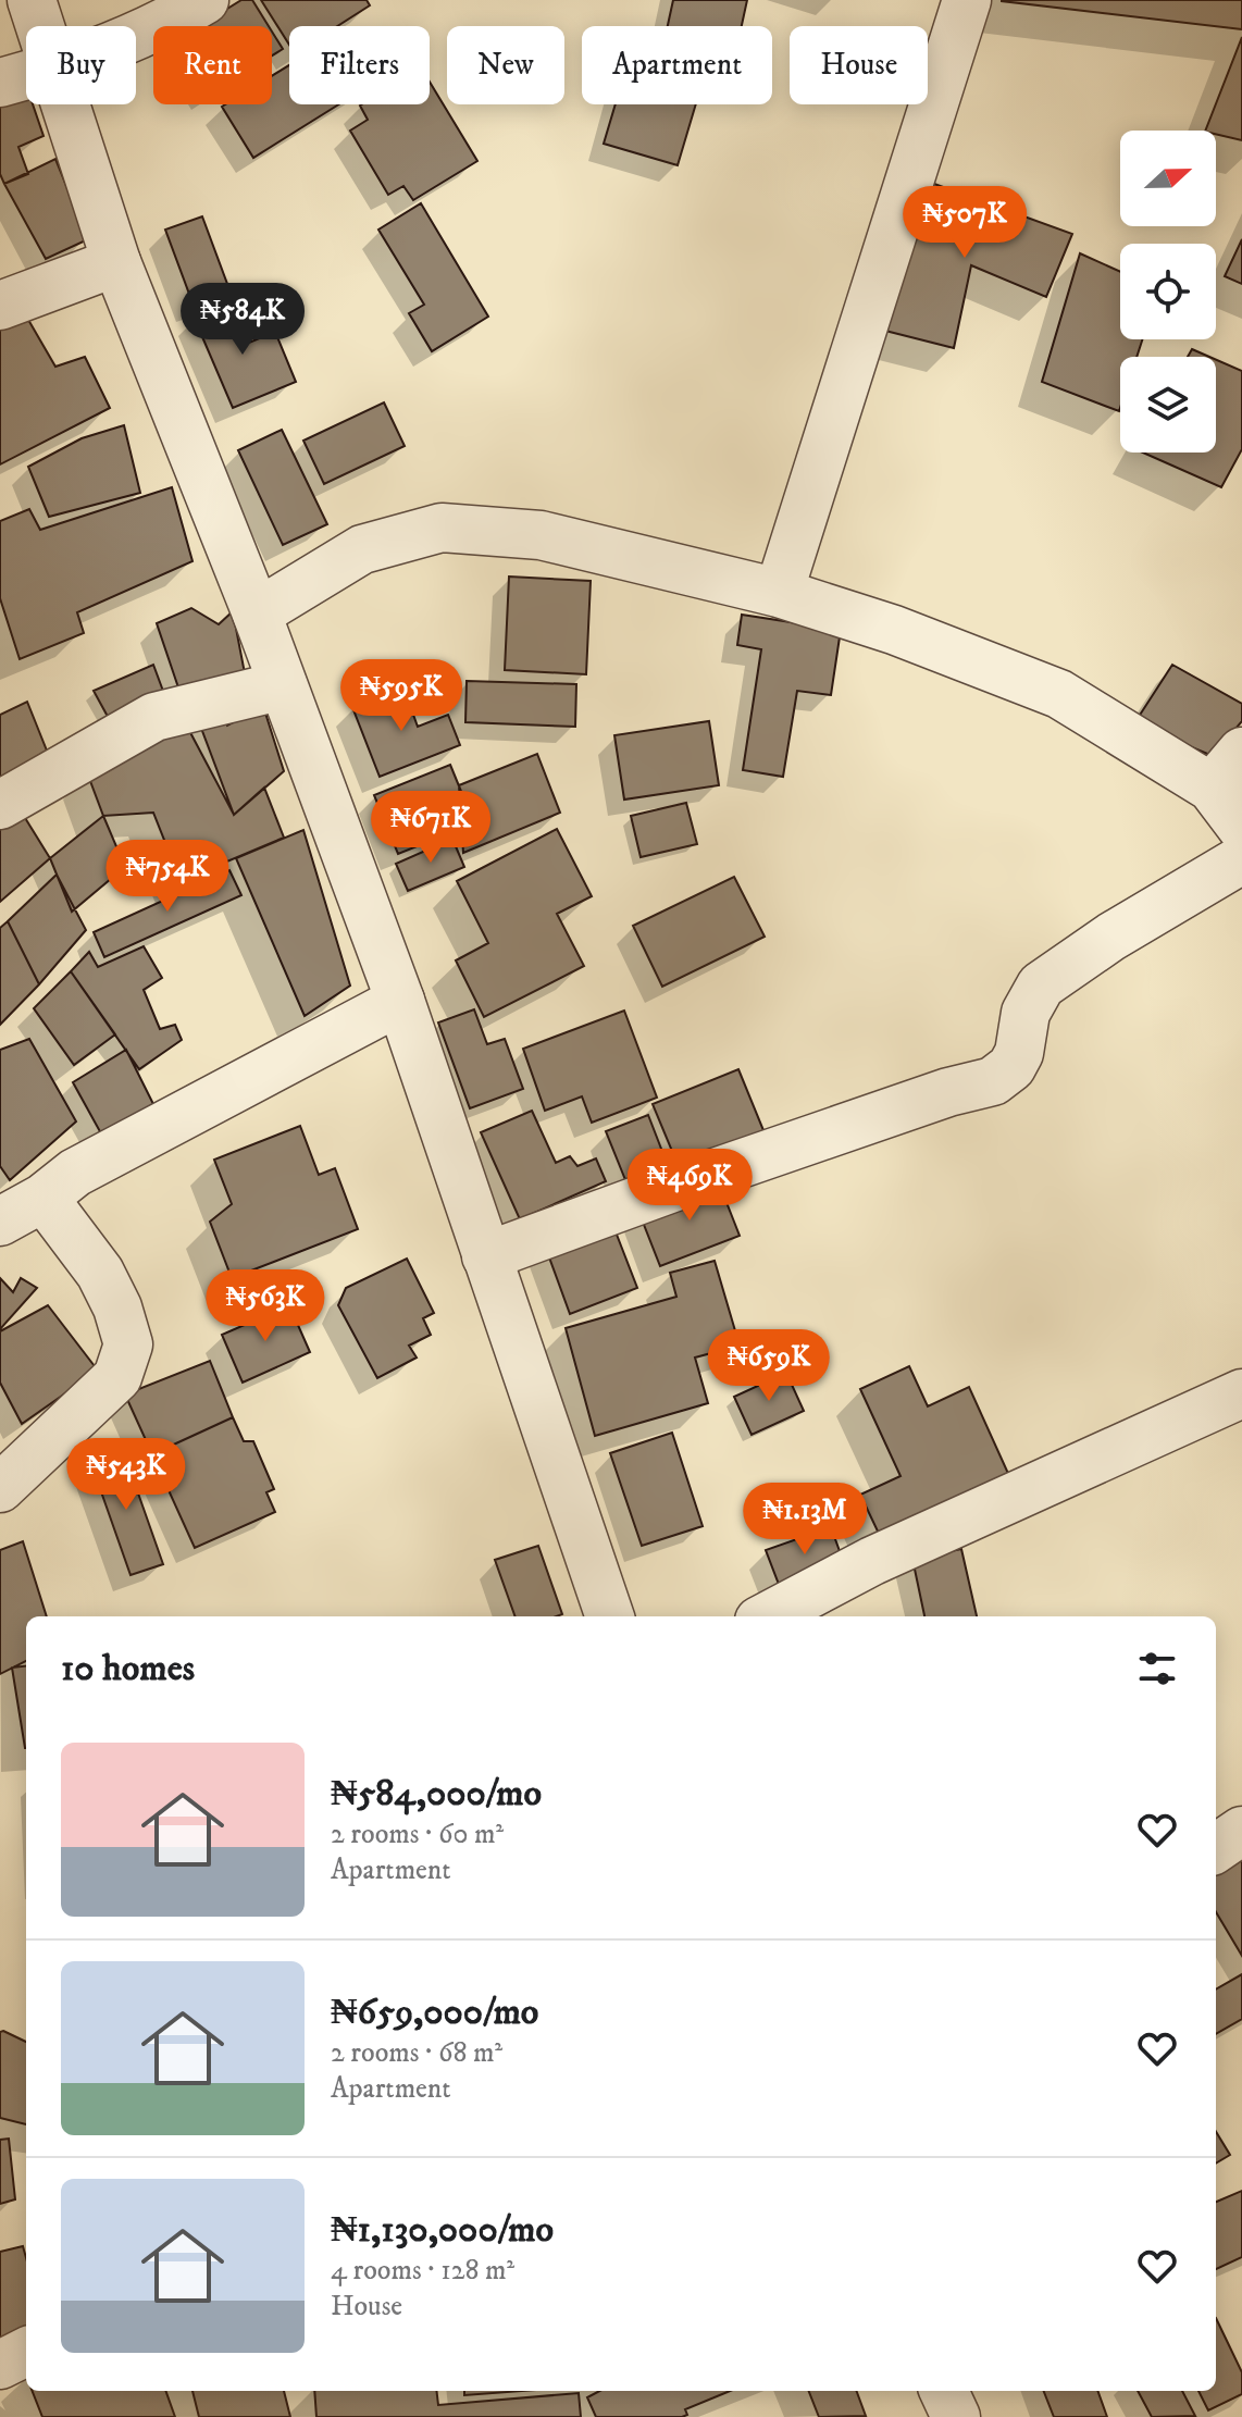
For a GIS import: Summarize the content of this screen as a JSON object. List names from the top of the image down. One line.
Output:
{"north":"right","page":{"chip":["Buy","Rent","Filters","New","Apartment","House"],"price":["₦507K","₦584K","₦595K","₦671K","₦754K","₦469K","₦563K","₦659K","₦543K","₦1.13M"],"heading":"10 homes","list":[{"name":"₦584,000/mo","note":"2 rooms · 60 m² · Apartment"},{"name":"₦659,000/mo","note":"2 rooms · 68 m² · Apartment"},{"name":"₦1,130,000/mo","note":"4 rooms · 128 m² · House"}]}}
